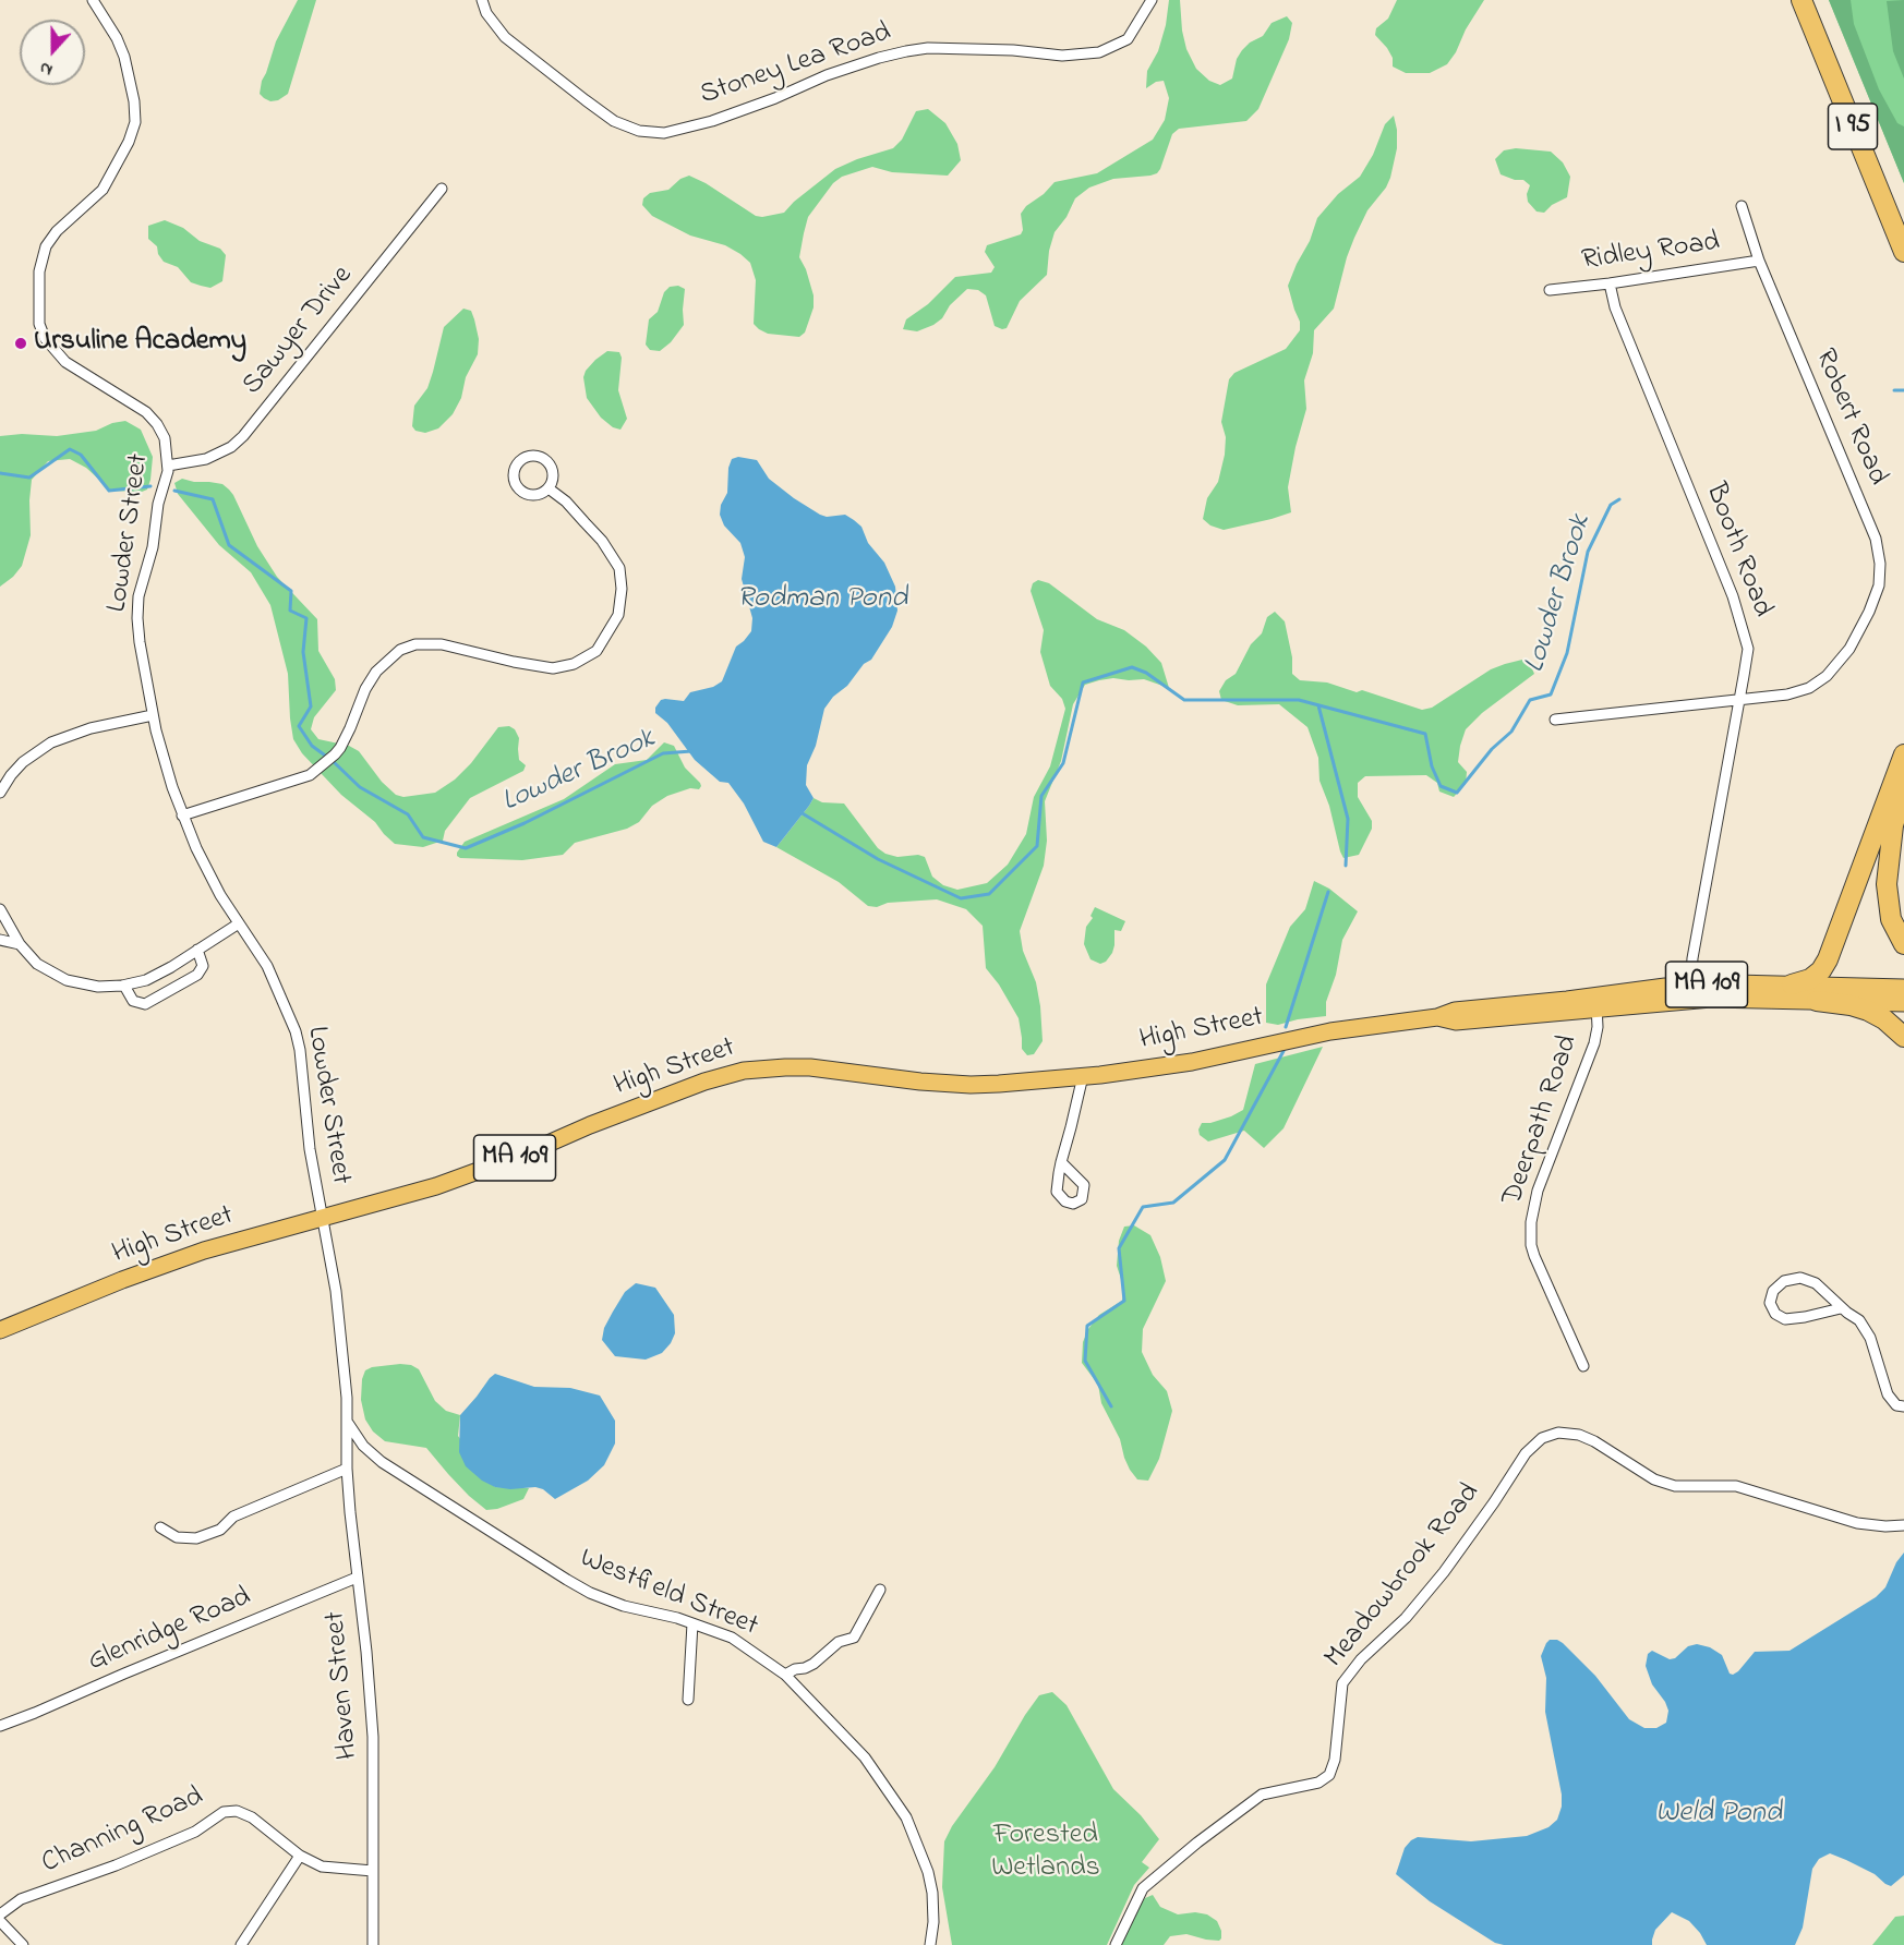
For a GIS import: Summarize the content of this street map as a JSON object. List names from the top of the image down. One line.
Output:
{"streets":{"highway":["I 95"],"main road":["MA 109","High Street"],"street":["Stoney Lea Road","Ridley Road","Sawyer Drive","Robert Road","Lowder Street","Booth Road","Deerpath Road","Meadowbrook Road","Westfield Street","Glenridge Road","Haven Street","Channing Road"]},"crossings":[["Ridley Road","Robert Road"],["Ridley Road","Booth Road"],["Sawyer Drive","Lowder Street"],["Robert Road","Booth Road"],["Lowder Street","High Street"],["Booth Road","High Street"],["High Street","Deerpath Road"],["Westfield Street","Haven Street"],["Glenridge Road","Haven Street"],["Haven Street","Channing Road"]],"water":["Lowder Brook","Rodman Pond","Weld Pond"],"parks":["Forested Wetlands"],"places":["Ursuline Academy"],"north":"bottom"}
